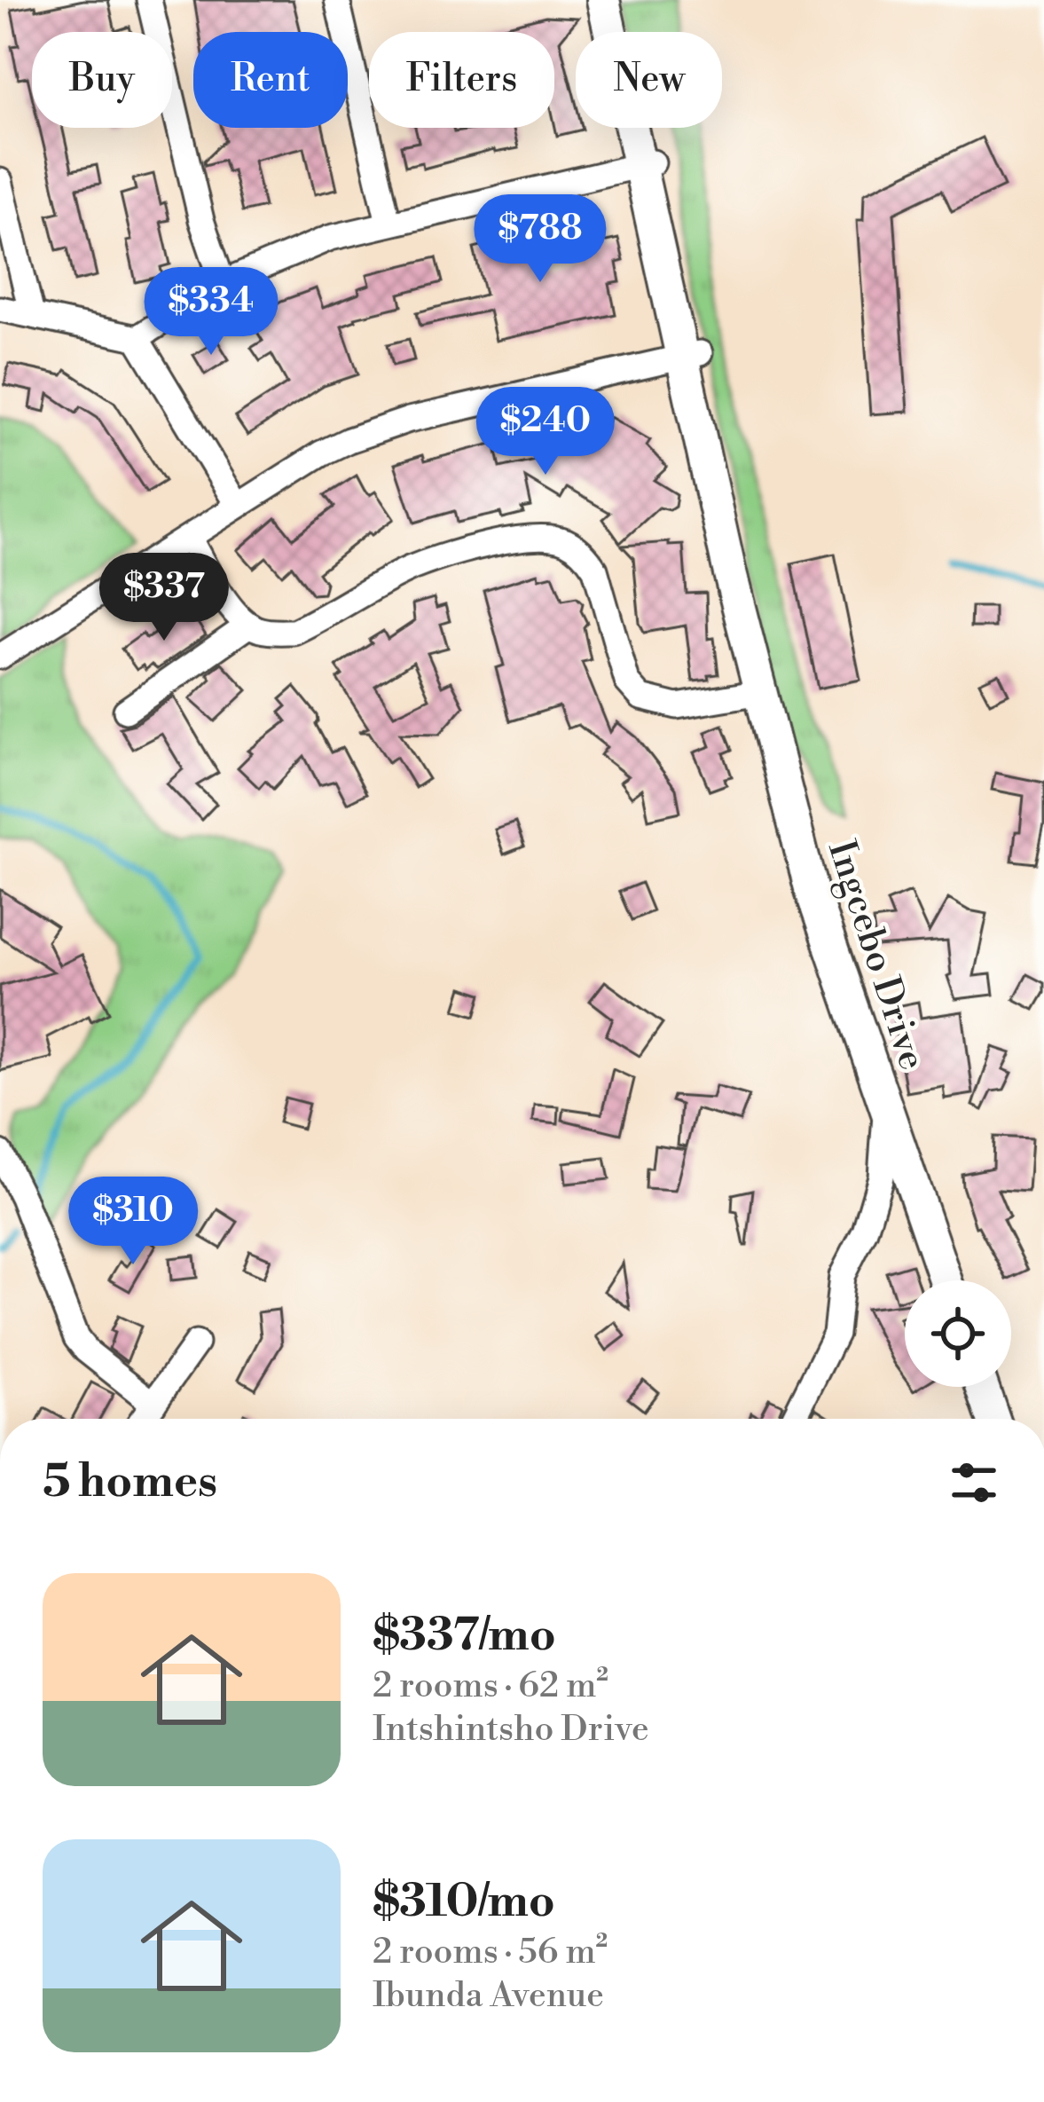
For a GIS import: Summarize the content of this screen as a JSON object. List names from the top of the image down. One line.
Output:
{"streets":{"main road":["Ingcebo Drive"]},"page":{"chip":["Buy","Rent","Filters","New"],"price":["$788","$334","$240","$337","$310"],"heading":"5 homes","list":[{"name":"$337/mo","note":"2 rooms · 62 m² · Intshintsho Drive"},{"name":"$310/mo","note":"2 rooms · 56 m² · Ibunda Avenue"}]}}
